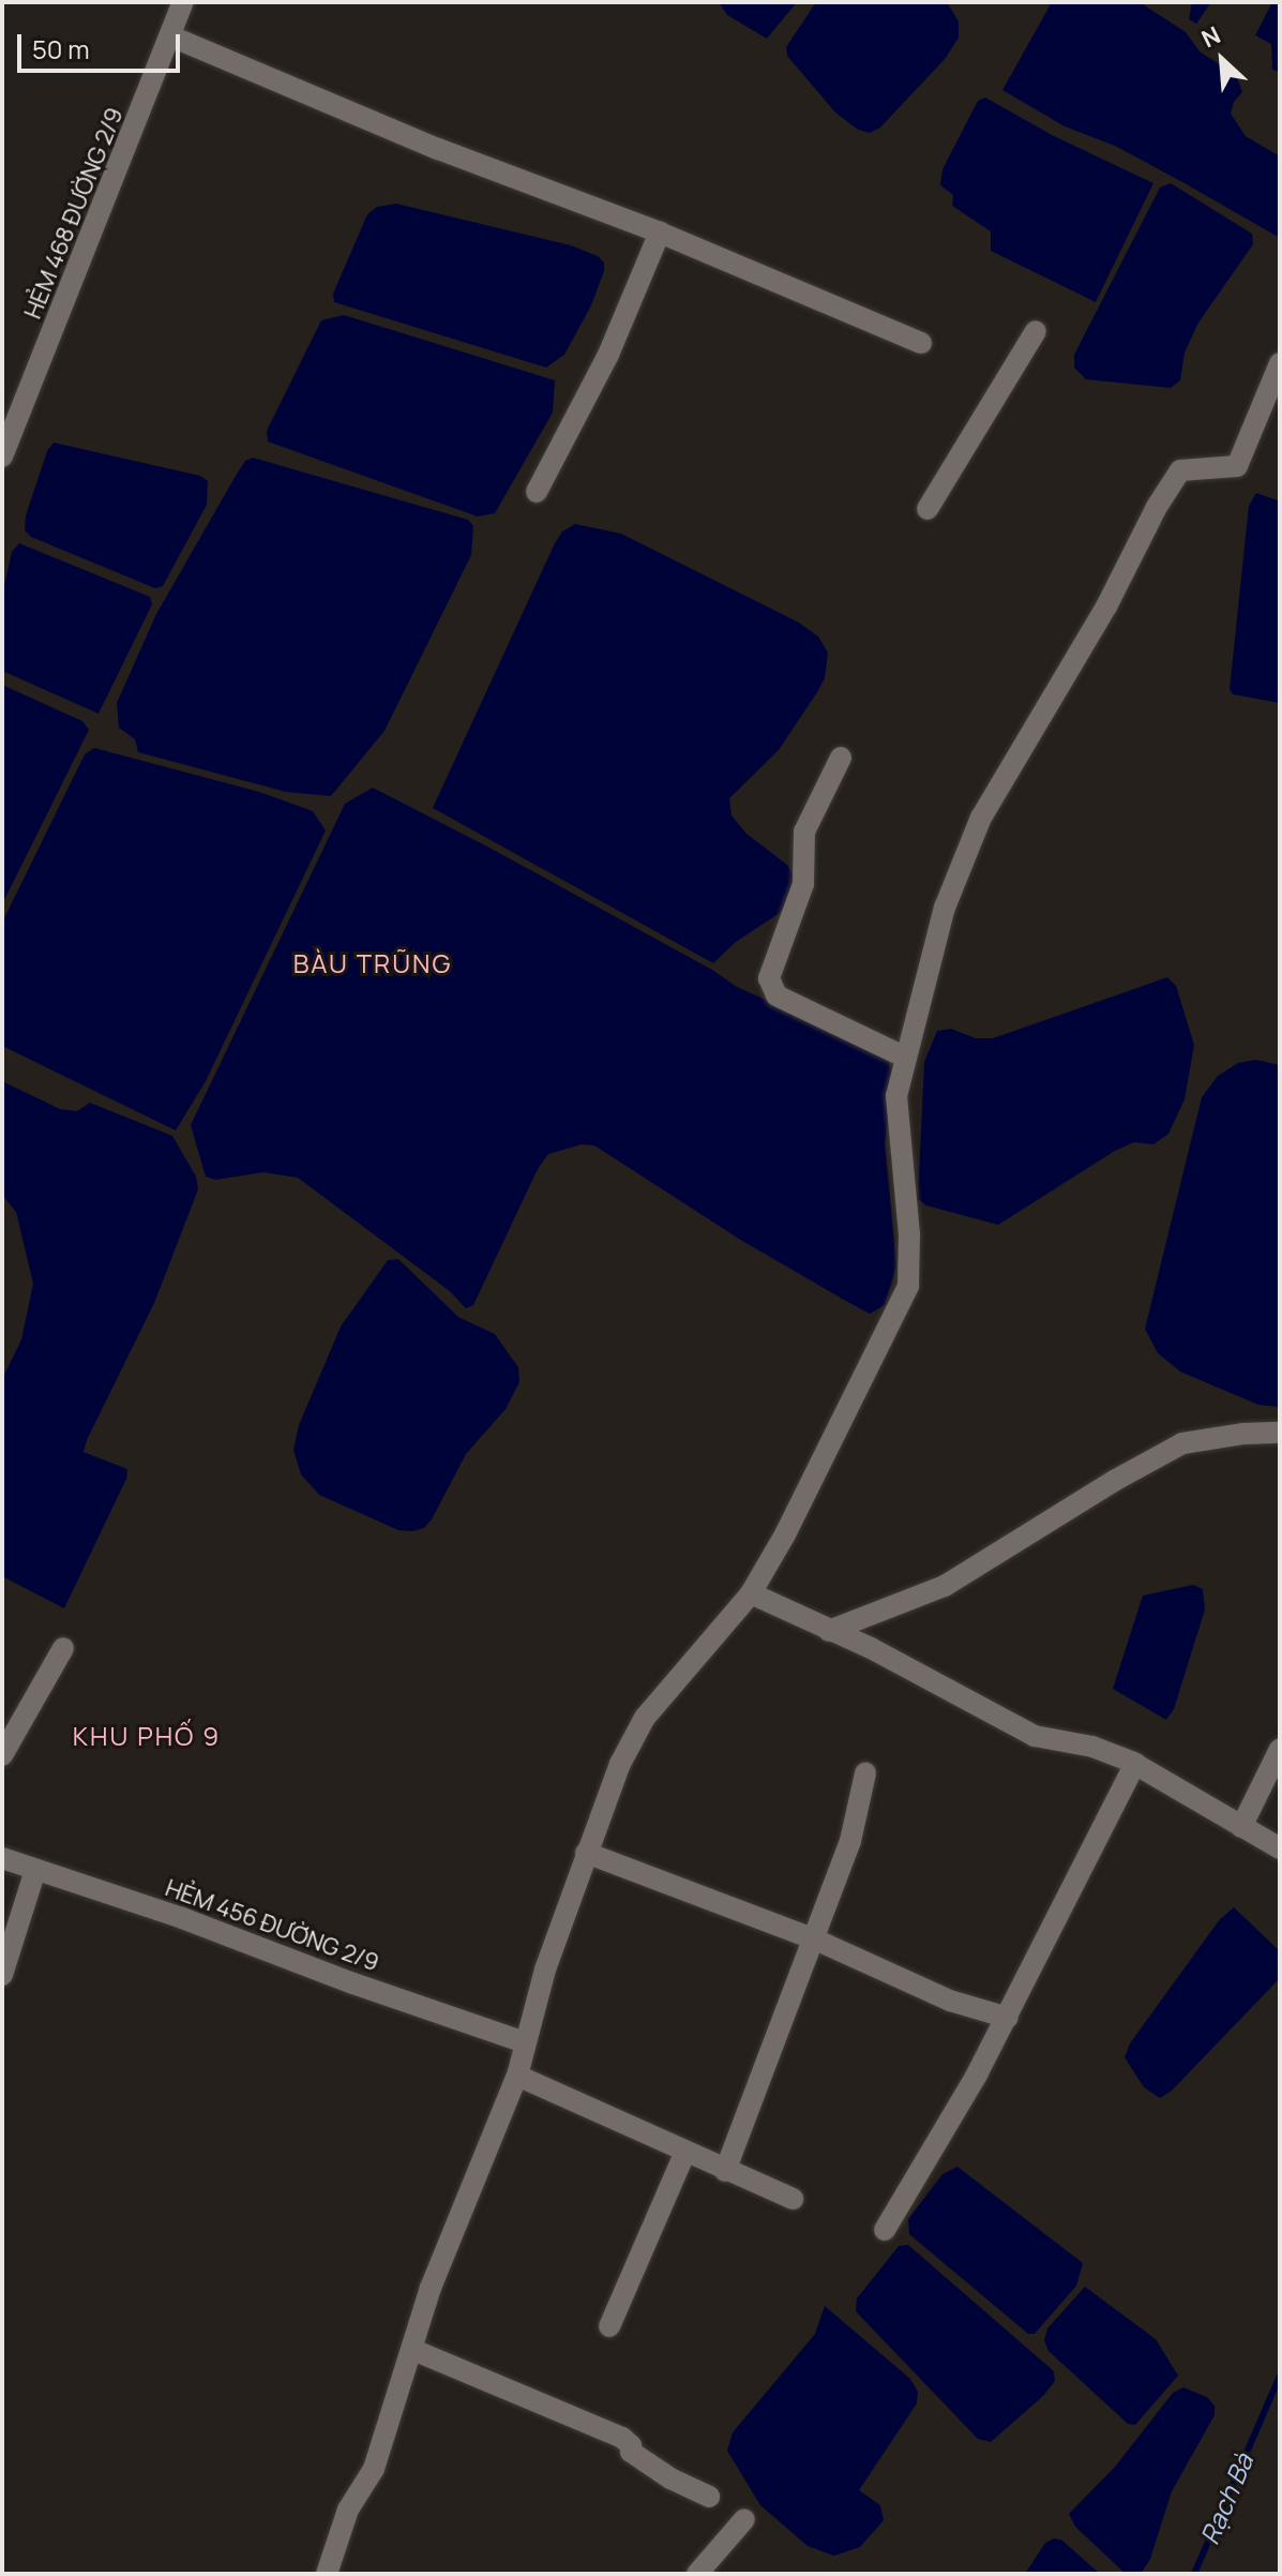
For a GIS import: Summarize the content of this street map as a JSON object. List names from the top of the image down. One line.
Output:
{"streets":{"street":["HẺM 468 ĐƯỜNG 2/9","HẺM 456 ĐƯỜNG 2/9"]},"districts":["BÀU TRŨNG","KHU PHỐ 9"],"water":["Rạch Bà"],"scale_bar":"50 m","north":"top left"}
